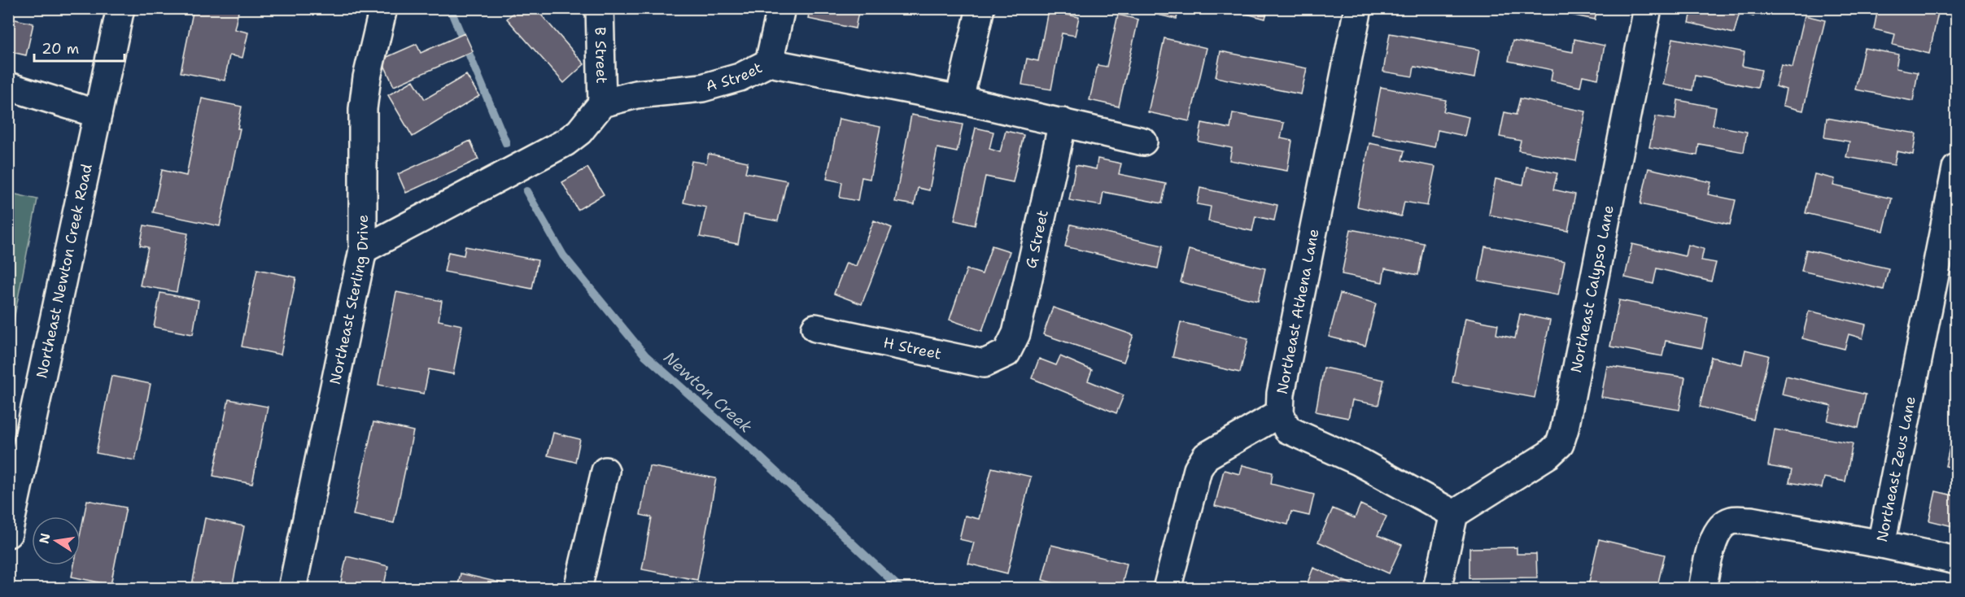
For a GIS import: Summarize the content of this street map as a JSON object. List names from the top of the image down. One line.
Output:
{"streets":{"street":["B Street","A Street","G Street","Northeast Newton Creek Road","Northeast Calypso Lane","Northeast Sterling Drive","Northeast Athena Lane","H Street","Northeast Zeus Lane"]},"crossings":[["B Street","A Street"],["A Street","G Street"],["G Street","H Street"],["Northeast Calypso Lane","Northeast Athena Lane"]],"water":["Newton Creek"],"scale_bar":"20 m","north":"left"}
